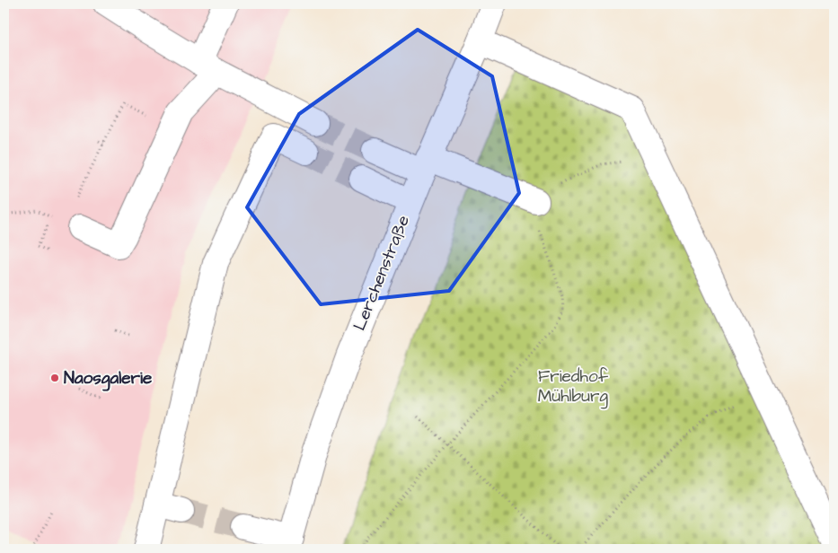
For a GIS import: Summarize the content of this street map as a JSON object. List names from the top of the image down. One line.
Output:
{"streets":{"street":["Lerchenstraße"]},"parks":["Friedhof Mühlburg"],"places":["Naosgalerie"]}
